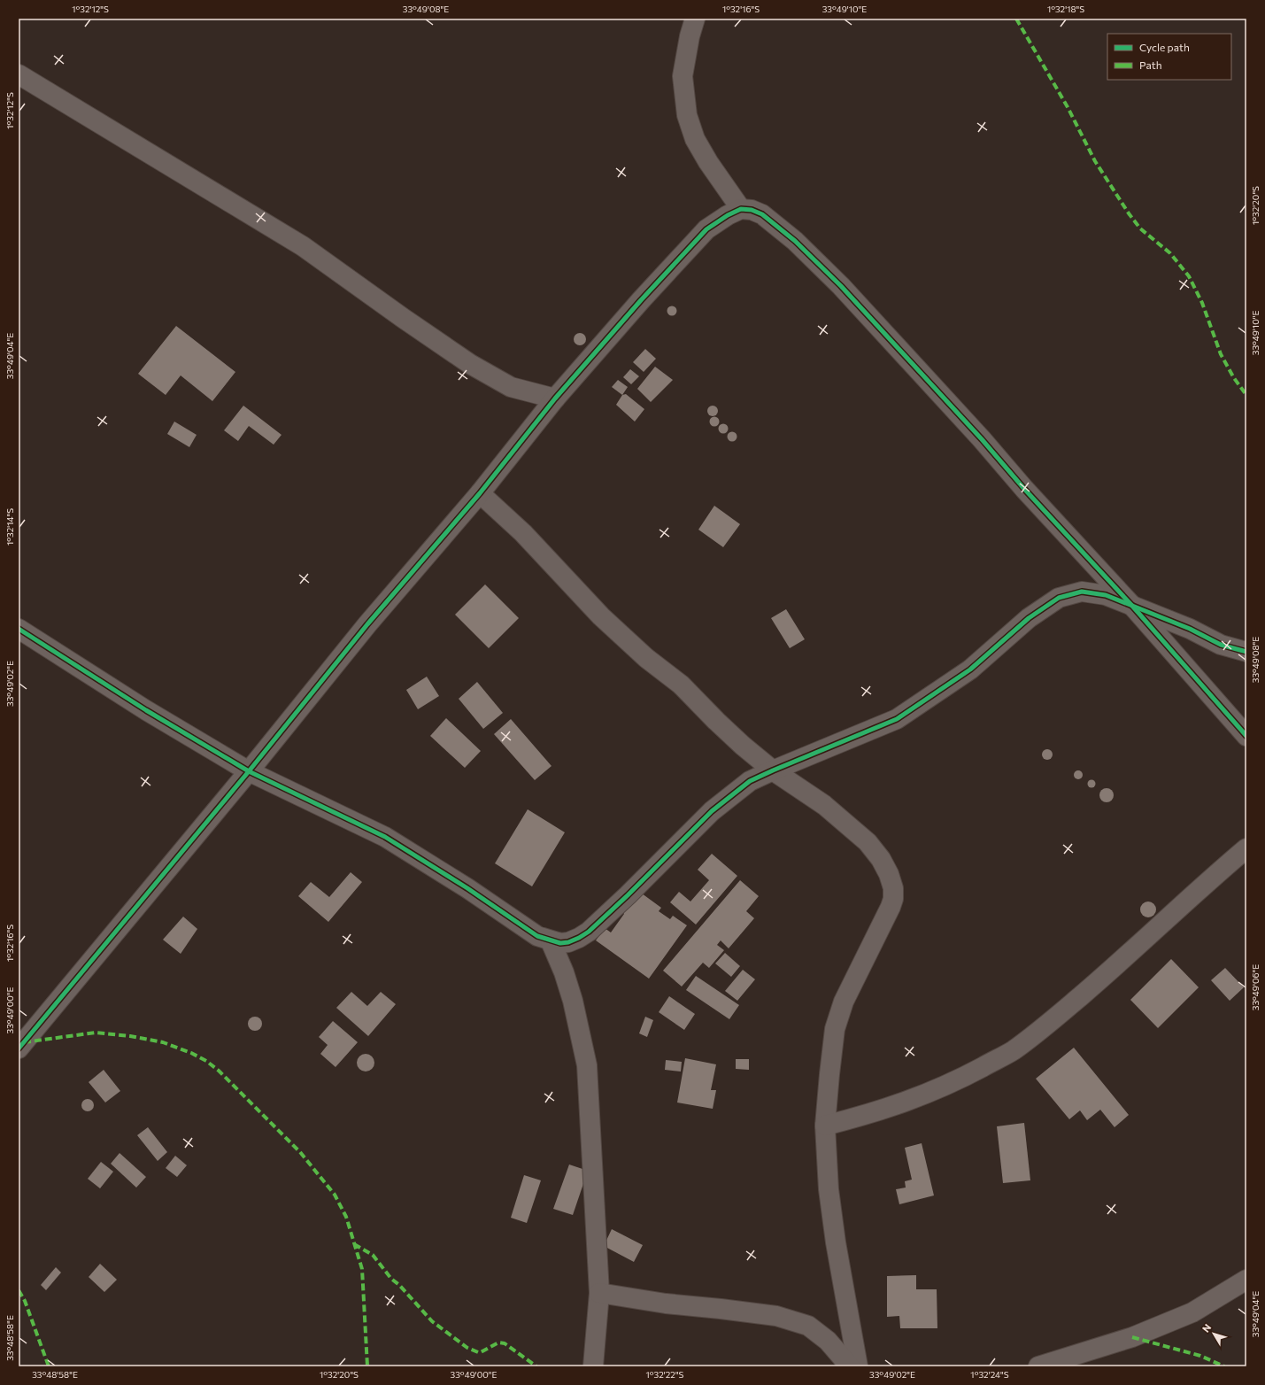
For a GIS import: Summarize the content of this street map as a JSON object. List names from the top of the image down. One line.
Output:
{"legend":["Cycle path","Path"],"north":"top left","coordinates":["1°32'12\"S","33°49'08\"E","1°32'16\"S","33°49'10\"E","1°32'18\"S","1°32'20\"S","33°49'04\"E","1°32'14\"S","33°49'02\"E","33°49'06\"E","33°49'00\"E","33°48'58\"E","1°32'22\"S","1°32'24\"S"]}
